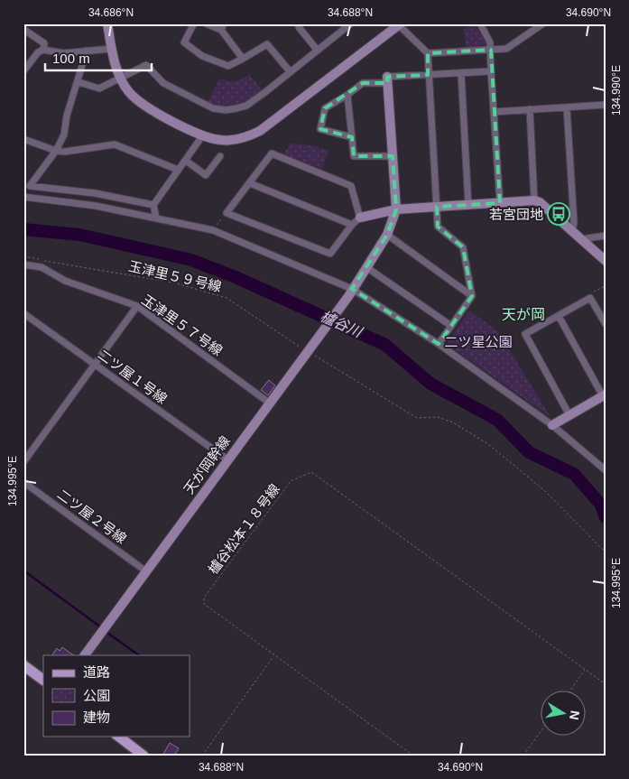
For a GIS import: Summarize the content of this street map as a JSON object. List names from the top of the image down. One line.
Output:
{"streets":{"street":["玉津里５７号線","二ツ屋１号線","天が岡幹線","二ツ屋２号線"],"path":["玉津里５９号線","櫨谷松本１８号線"]},"crossings":[["玉津里５９号線","天が岡幹線"],["玉津里５７号線","天が岡幹線"],["二ツ屋１号線","天が岡幹線"],["天が岡幹線","二ツ屋２号線"]],"districts":["天が岡"],"water":["櫨谷川"],"parks":["二ツ星公園"],"places":{"bus stop":["若宮団地"]},"legend":["道路","公園","建物"],"scale_bar":"100 m","north":"right","coordinates":["34.686°N","34.688°N","34.690°N","134.990°E","134.995°E"]}
